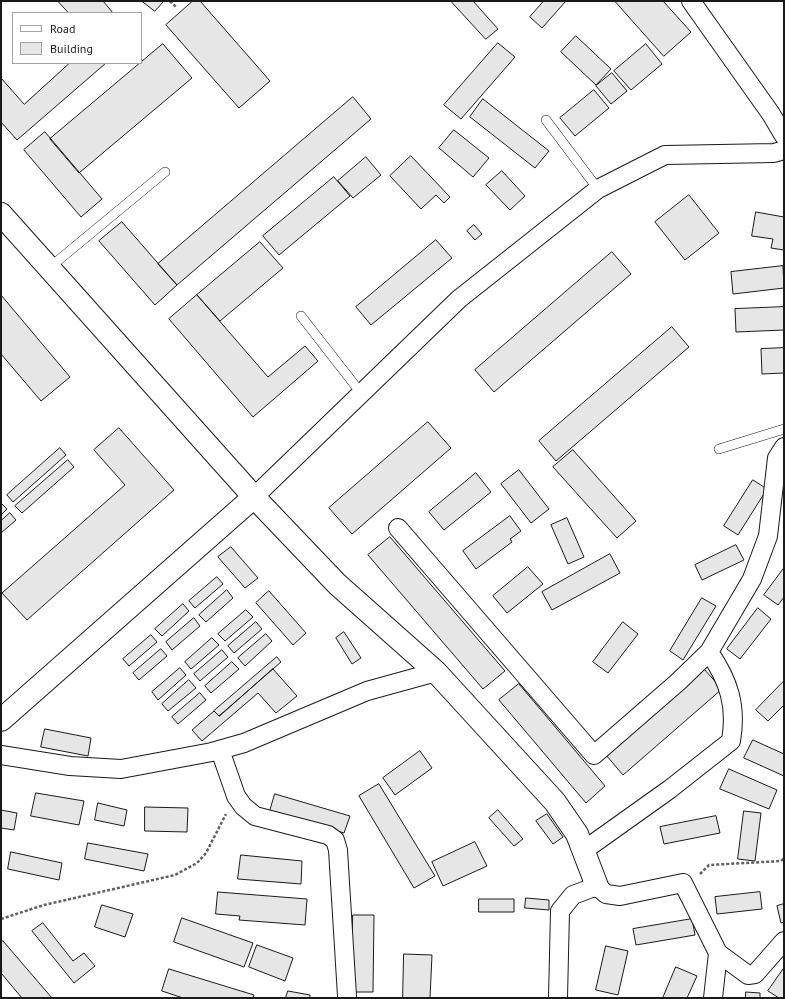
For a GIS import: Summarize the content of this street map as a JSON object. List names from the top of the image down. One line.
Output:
{"legend":["Road","Building"]}
